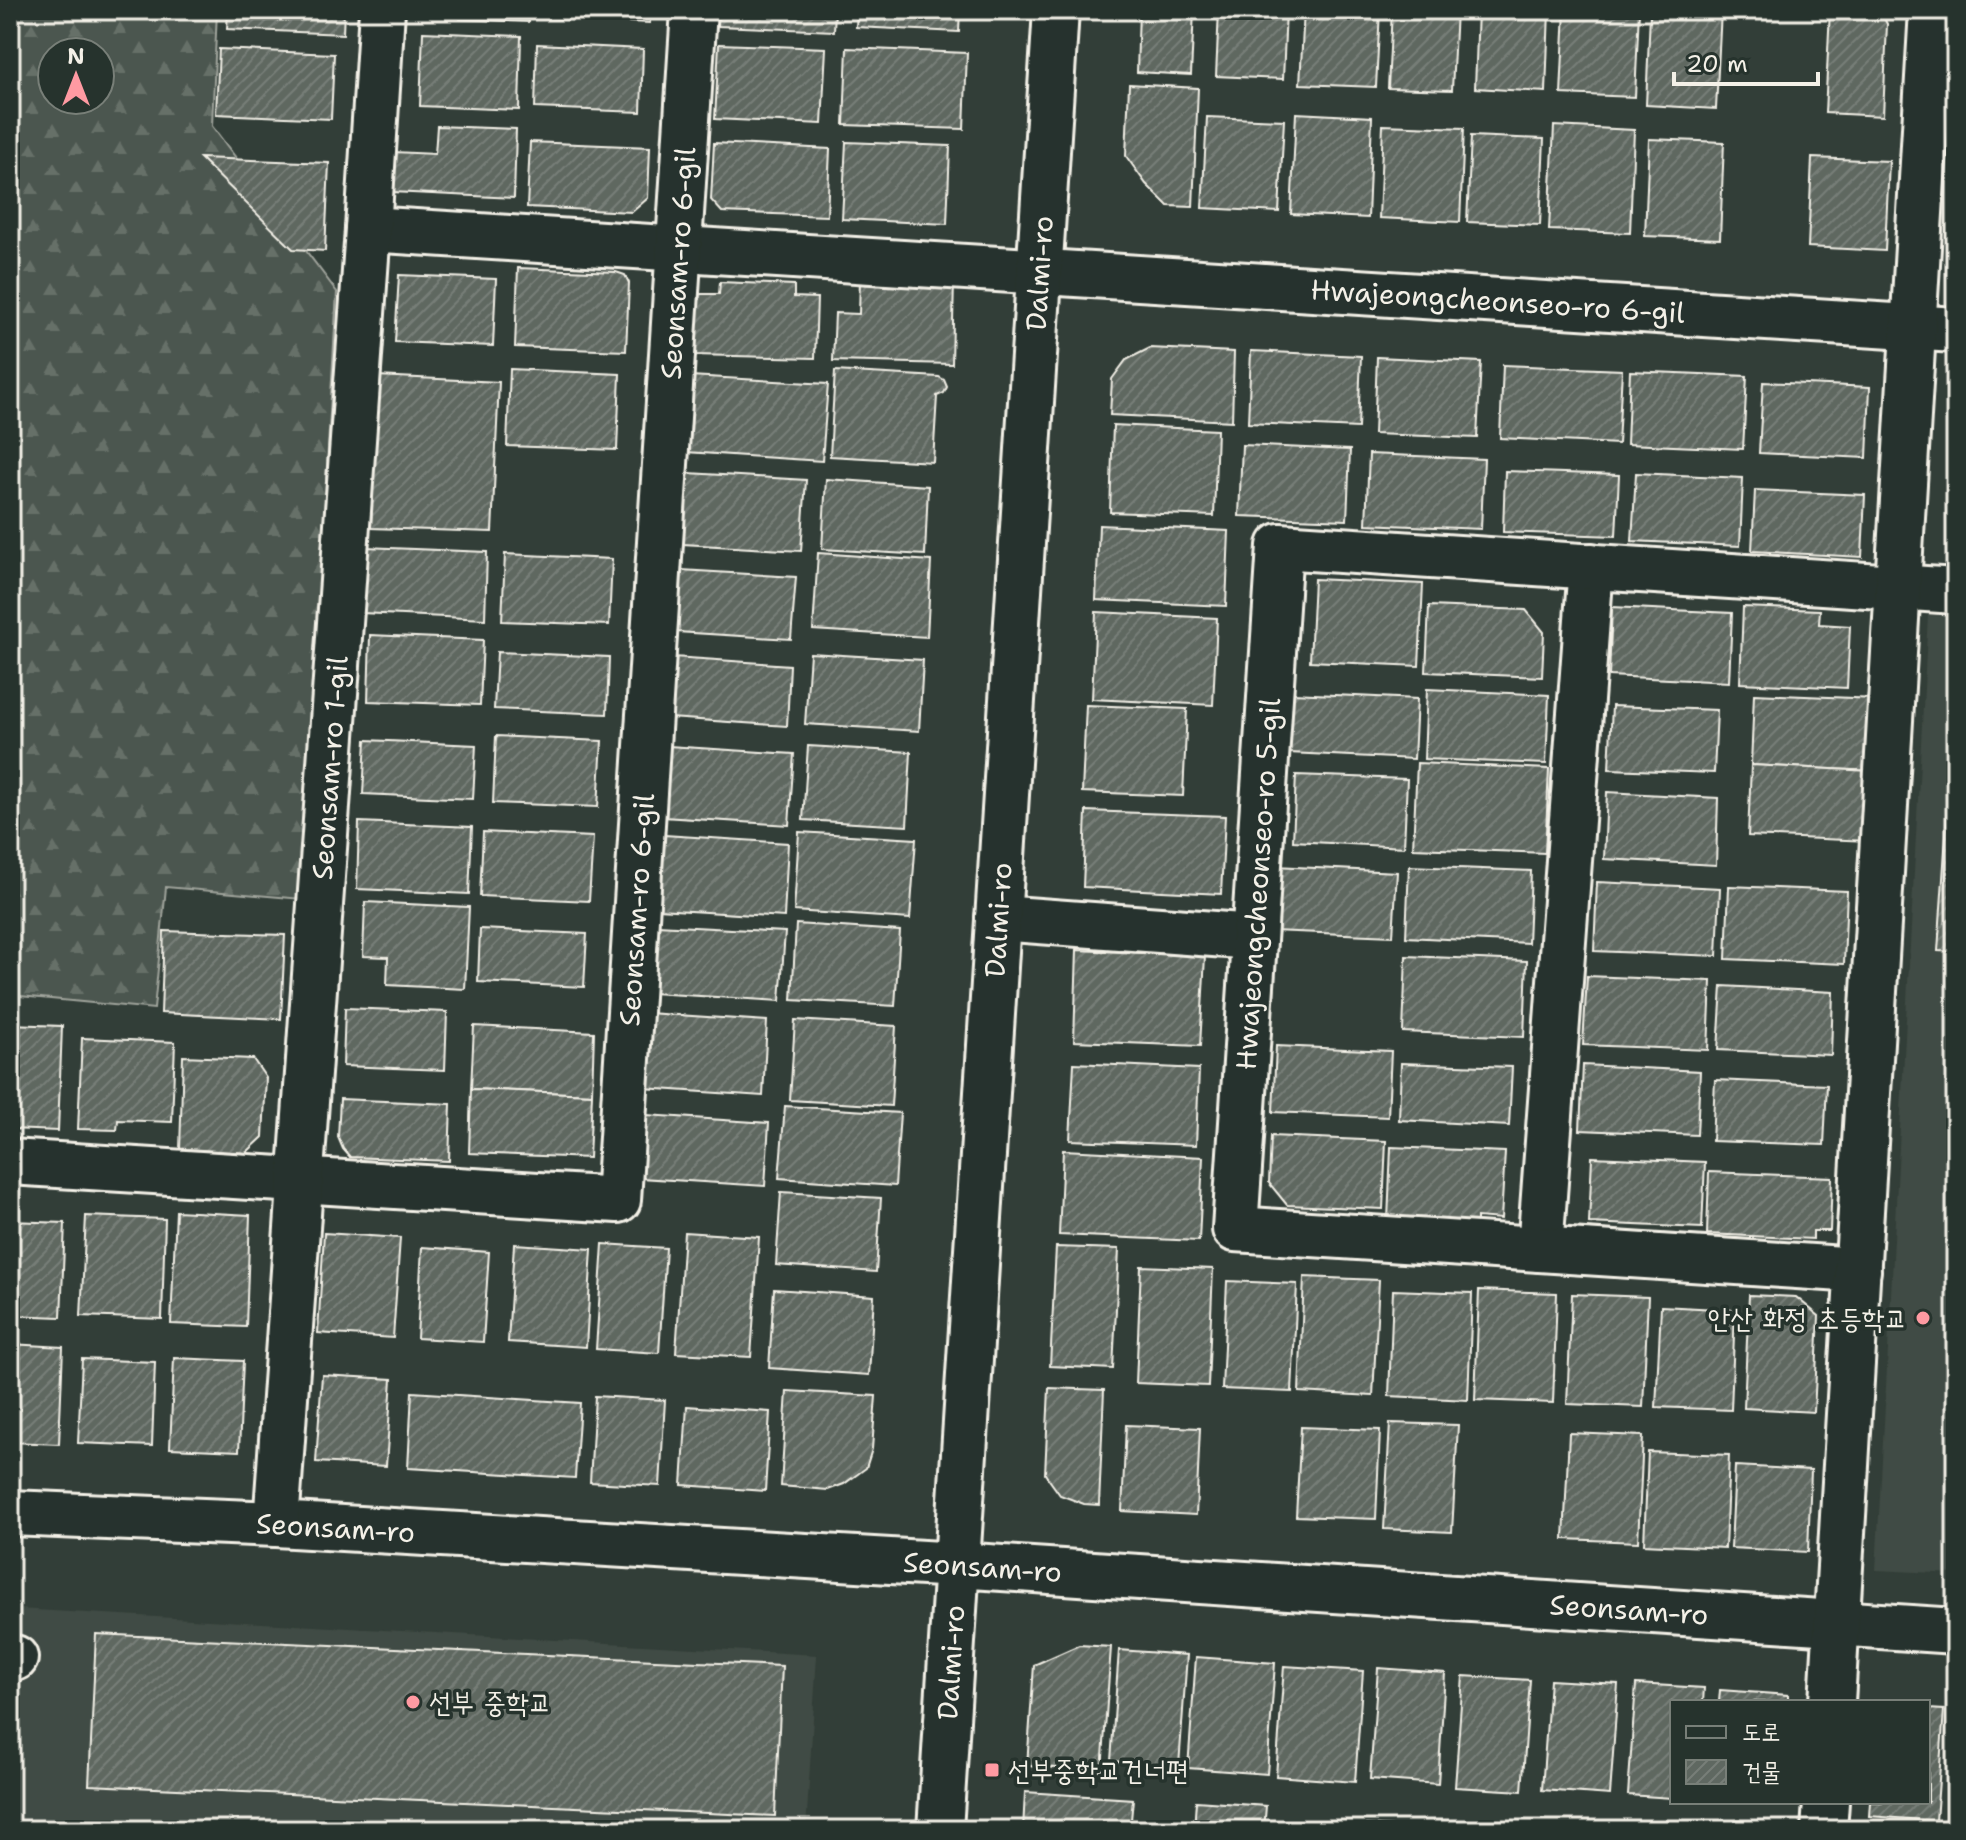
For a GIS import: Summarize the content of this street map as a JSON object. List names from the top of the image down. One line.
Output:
{"streets":{"street":["Seonsam-ro 6-gil","Dalmi-ro","Hwajeongcheonseo-ro 6-gil","Seonsam-ro 1-gil","Hwajeongcheonseo-ro 5-gil","Seonsam-ro"]},"crossings":[["Seonsam-ro 6-gil","Hwajeongcheonseo-ro 6-gil"],["Seonsam-ro 6-gil","Seonsam-ro 1-gil"],["Dalmi-ro","Hwajeongcheonseo-ro 6-gil"],["Dalmi-ro","Seonsam-ro"],["Hwajeongcheonseo-ro 6-gil","Seonsam-ro 1-gil"],["Seonsam-ro 1-gil","Seonsam-ro"]],"places":{"other":["안산 화정 초등학교","선부 중학교"],"transit":["선부중학교건너편"]},"legend":["도로","건물"],"scale_bar":"20 m","north":"top"}
